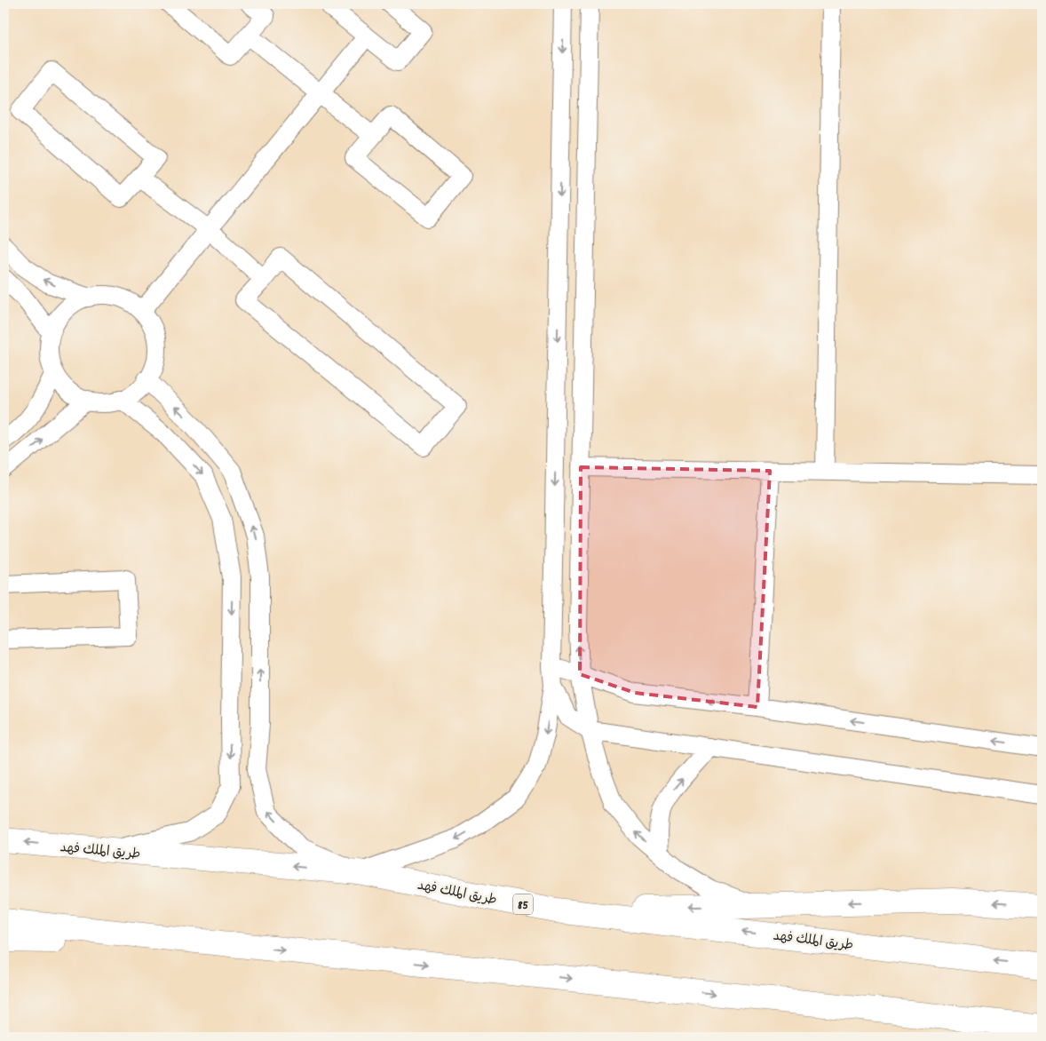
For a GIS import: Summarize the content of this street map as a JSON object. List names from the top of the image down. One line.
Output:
{"streets":{"highway":["طريق الملك فهد","85"]}}
